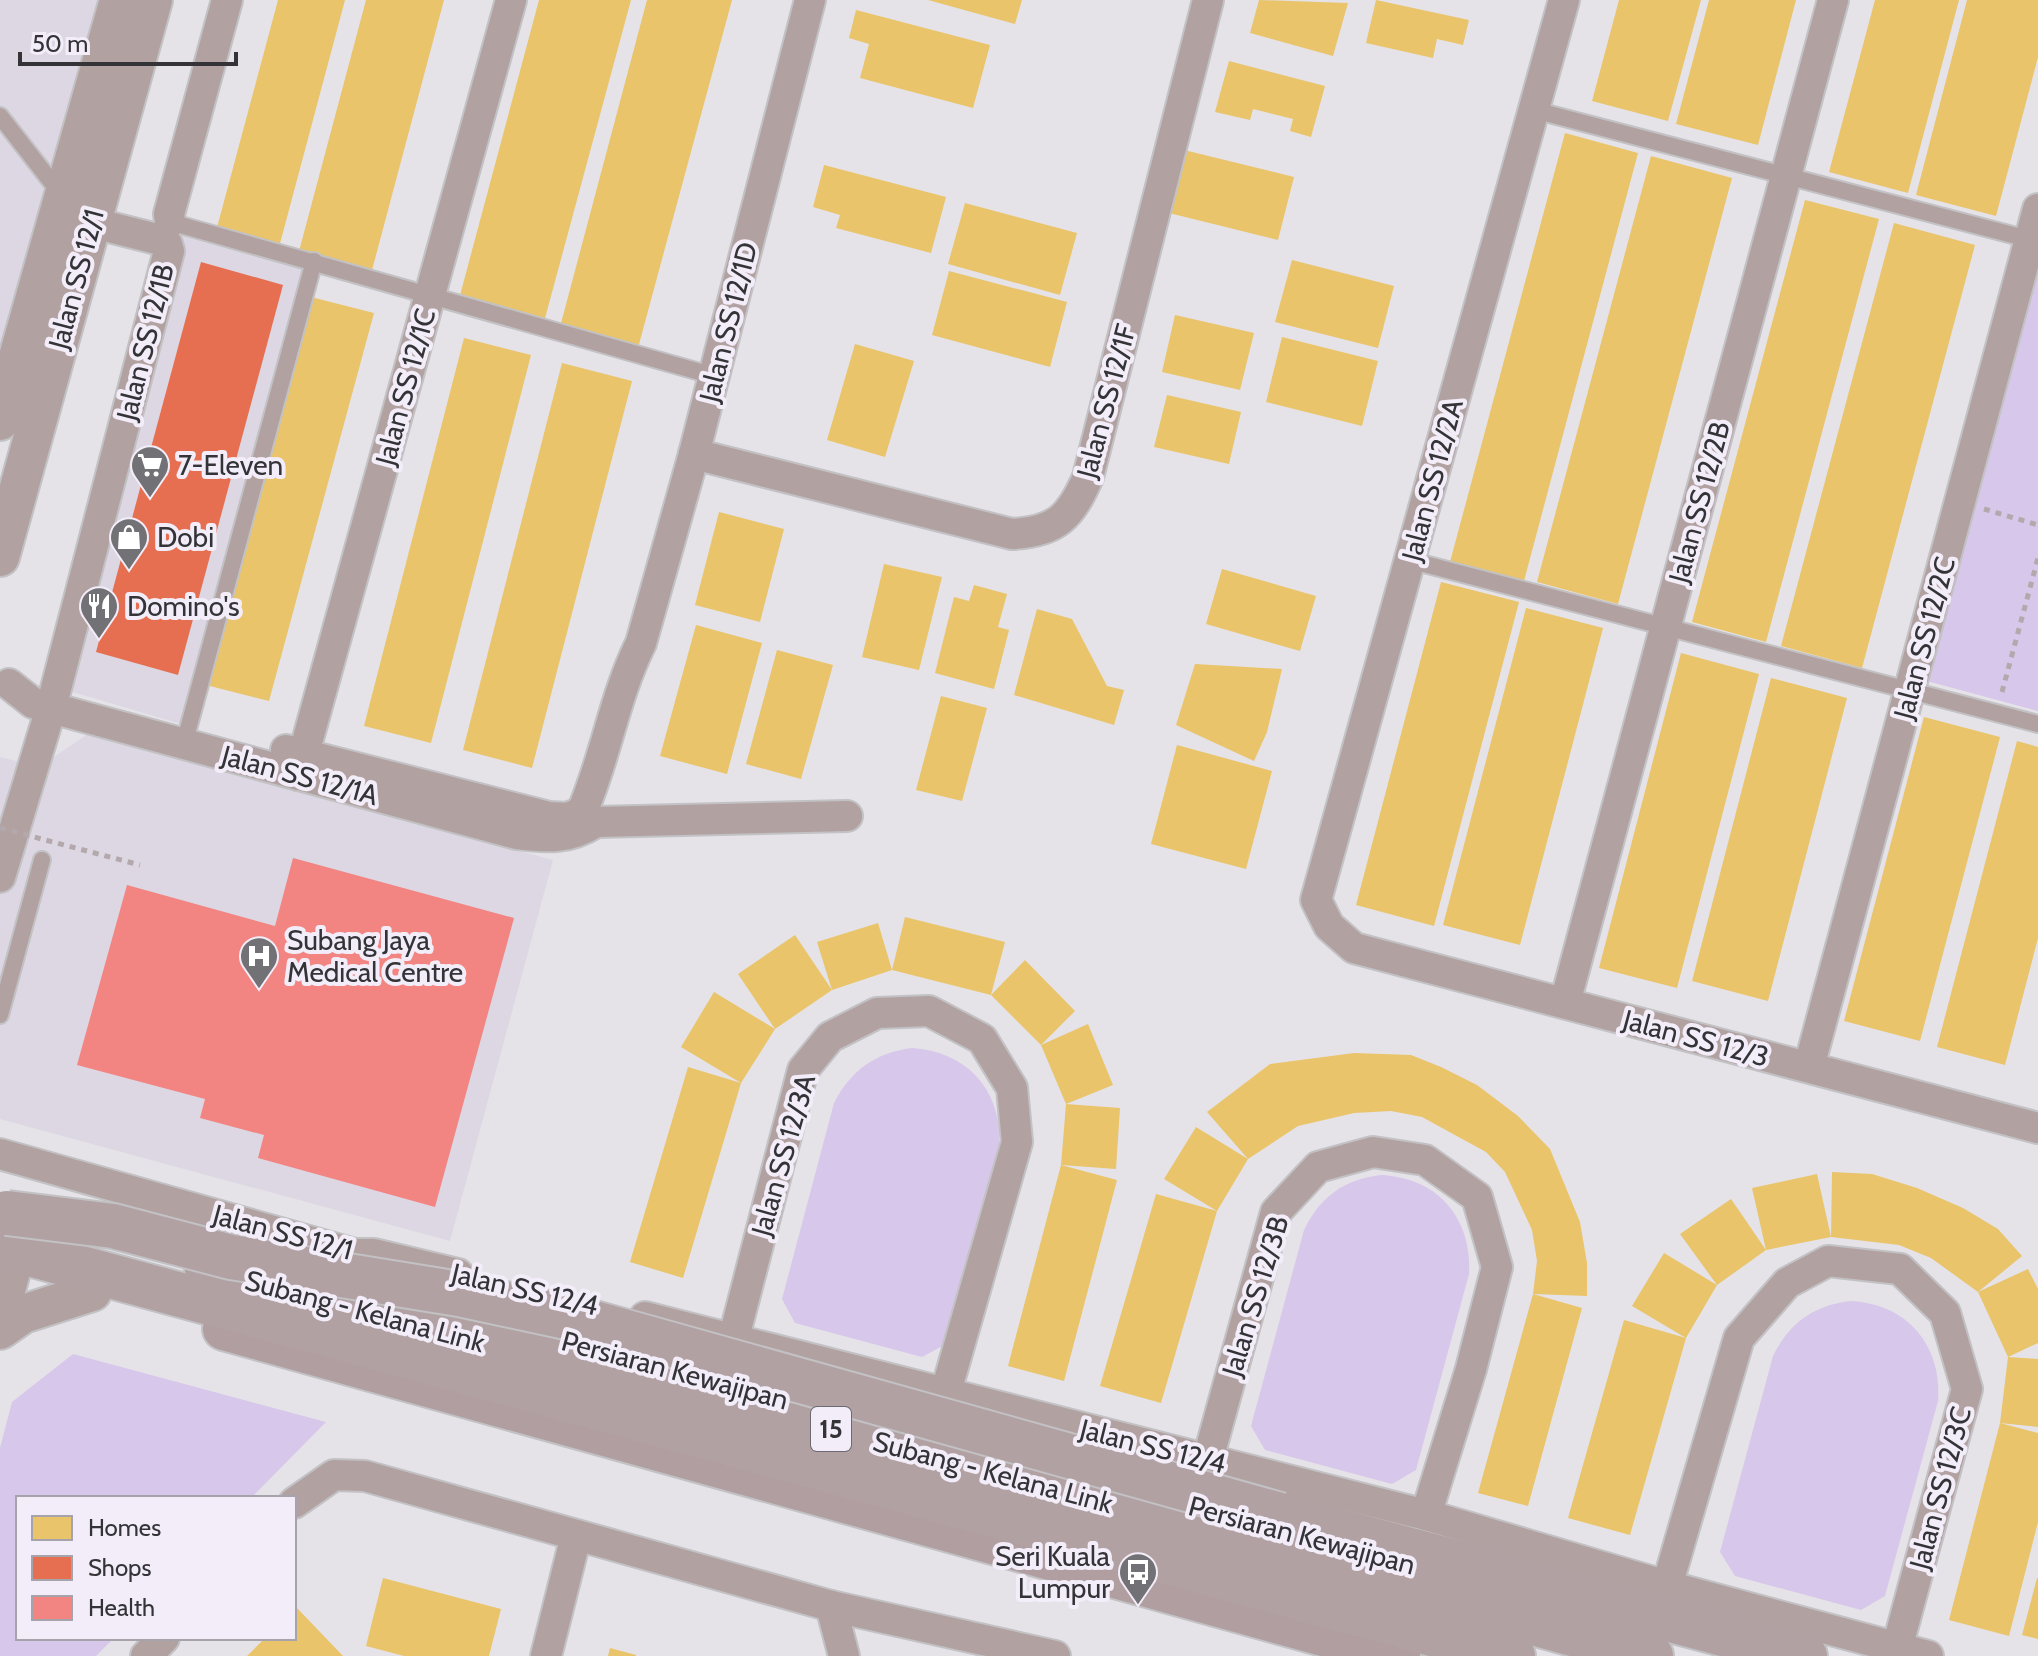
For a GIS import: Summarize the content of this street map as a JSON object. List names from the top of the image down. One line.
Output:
{"streets":{"main road":["Subang - Kelana Link","Persiaran Kewajipan","15"],"street":["Jalan SS 12/1","Jalan SS 12/1D","Jalan SS 12/1B","Jalan SS 12/1C","Jalan SS 12/1F","Jalan SS 12/2A","Jalan SS 12/2B","Jalan SS 12/2C","Jalan SS 12/1A","Jalan SS 12/3","Jalan SS 12/3A","Jalan SS 12/4","Jalan SS 12/3B","Jalan SS 12/3C"]},"crossings":[["Jalan SS 12/1","Jalan SS 12/1B"],["Jalan SS 12/1","Jalan SS 12/4"],["Jalan SS 12/1D","Jalan SS 12/1F"],["Jalan SS 12/1D","Jalan SS 12/1A"],["Jalan SS 12/1B","Jalan SS 12/1A"],["Jalan SS 12/1C","Jalan SS 12/1A"],["Jalan SS 12/2A","Jalan SS 12/3"],["Jalan SS 12/2B","Jalan SS 12/3"],["Jalan SS 12/2C","Jalan SS 12/3"],["Jalan SS 12/3A","Jalan SS 12/4"],["Jalan SS 12/4","Jalan SS 12/3B"],["Jalan SS 12/4","Jalan SS 12/3C"],["Subang - Kelana Link","Persiaran Kewajipan"]],"places":{"supermarket":["7-Eleven"],"shop":["Dobi"],"restaurant":["Domino's"],"hospital":["Subang Jaya Medical Centre"],"bus stop":["Seri Kuala Lumpur"]},"legend":["Homes","Shops","Health"],"scale_bar":"50 m"}
